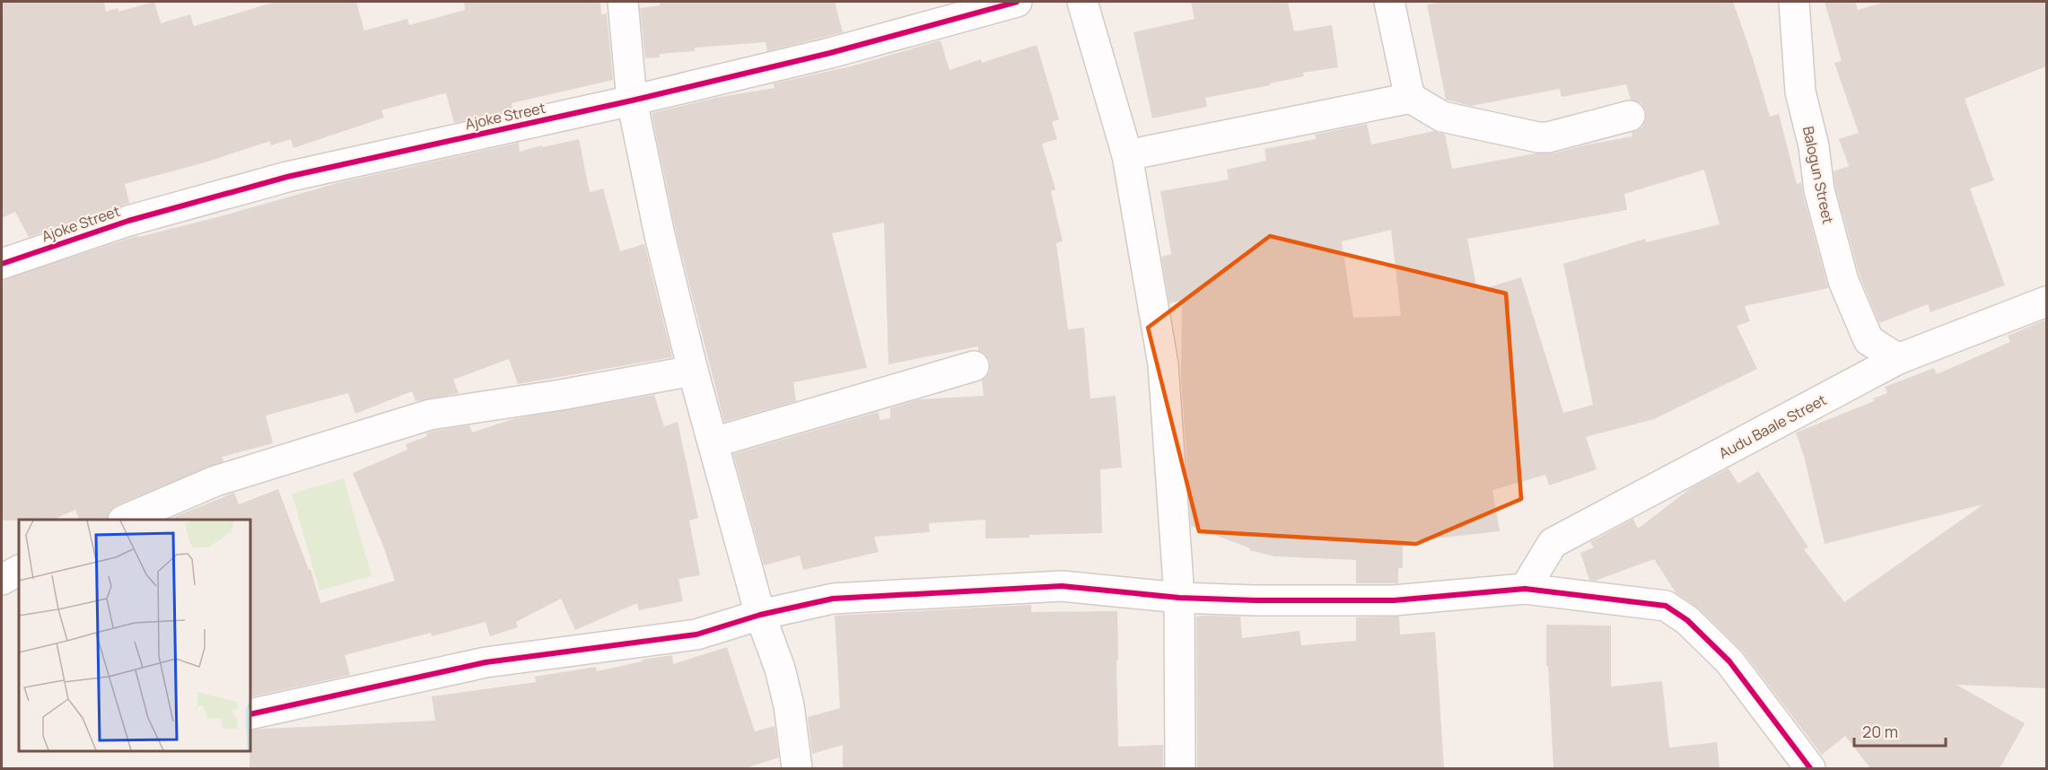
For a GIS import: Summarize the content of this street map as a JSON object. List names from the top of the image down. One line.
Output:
{"streets":{"street":["Ajoke Street","Balogun Street","Audu Baale Street"]},"crossings":[["Balogun Street","Audu Baale Street"]],"scale_bar":"20 m"}
